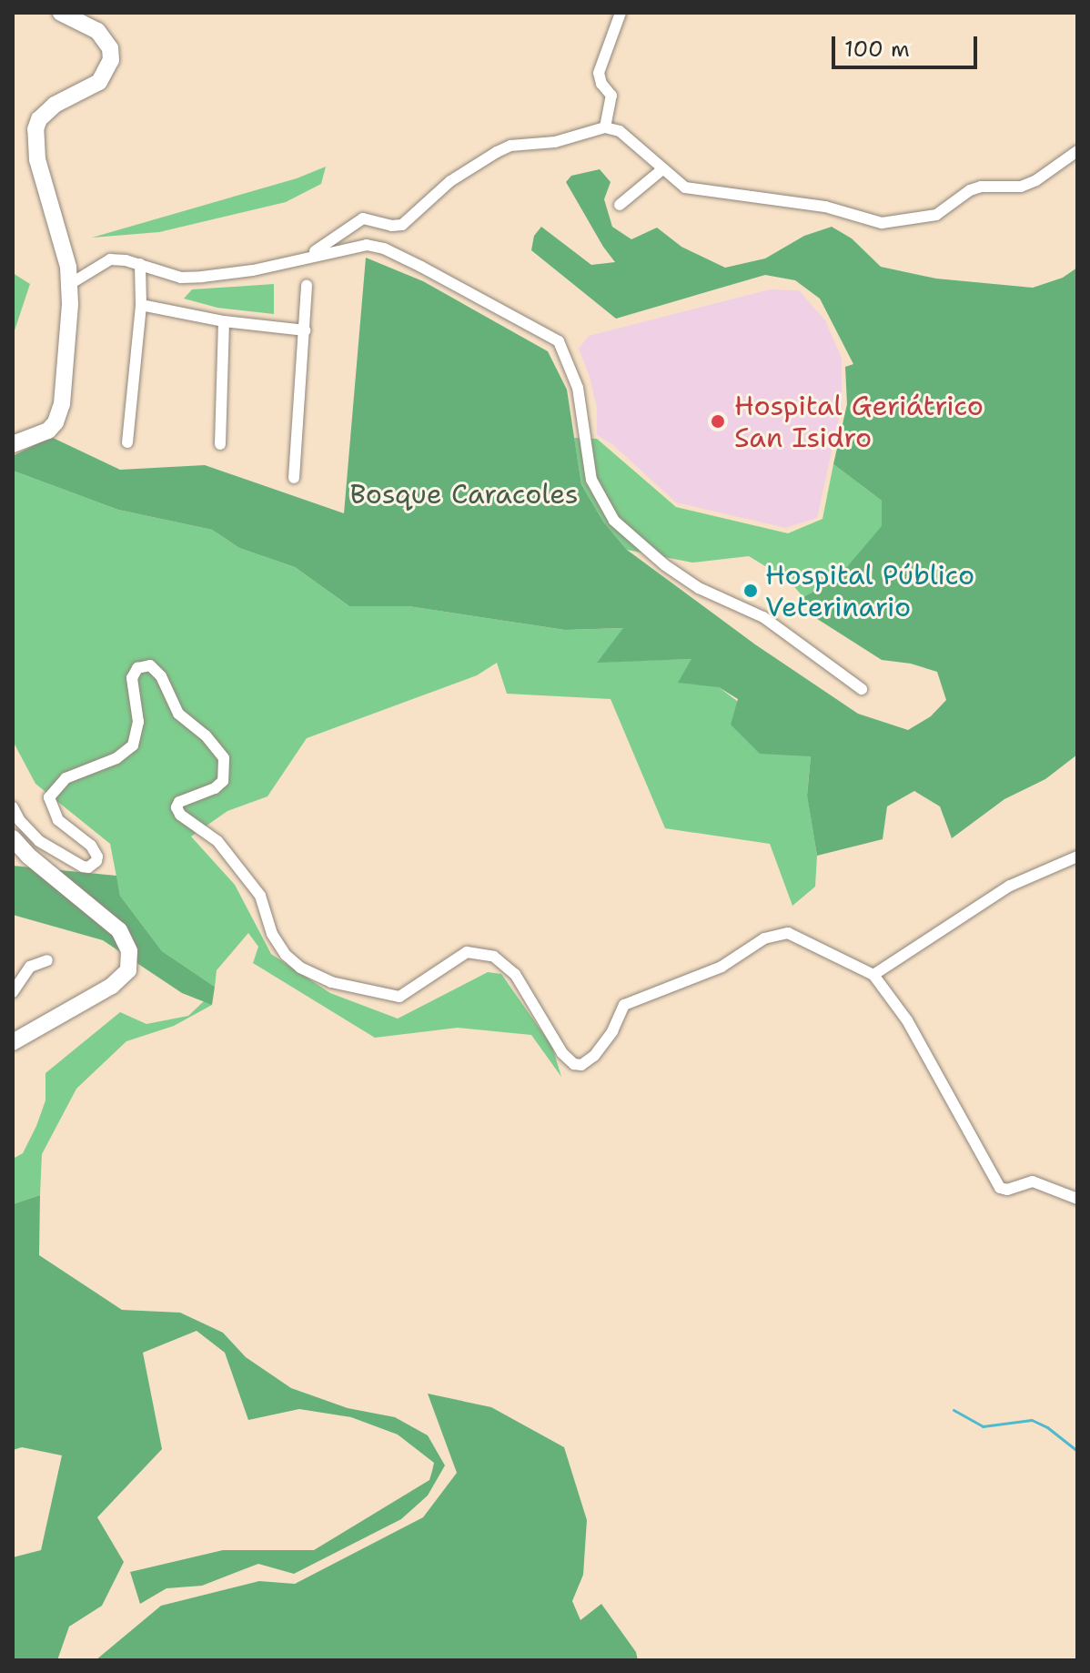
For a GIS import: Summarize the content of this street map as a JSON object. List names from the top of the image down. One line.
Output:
{"parks":["Bosque Caracoles"],"places":["Hospital Geriátrico San Isidro","Hospital Público Veterinario"],"scale_bar":"100 m"}
